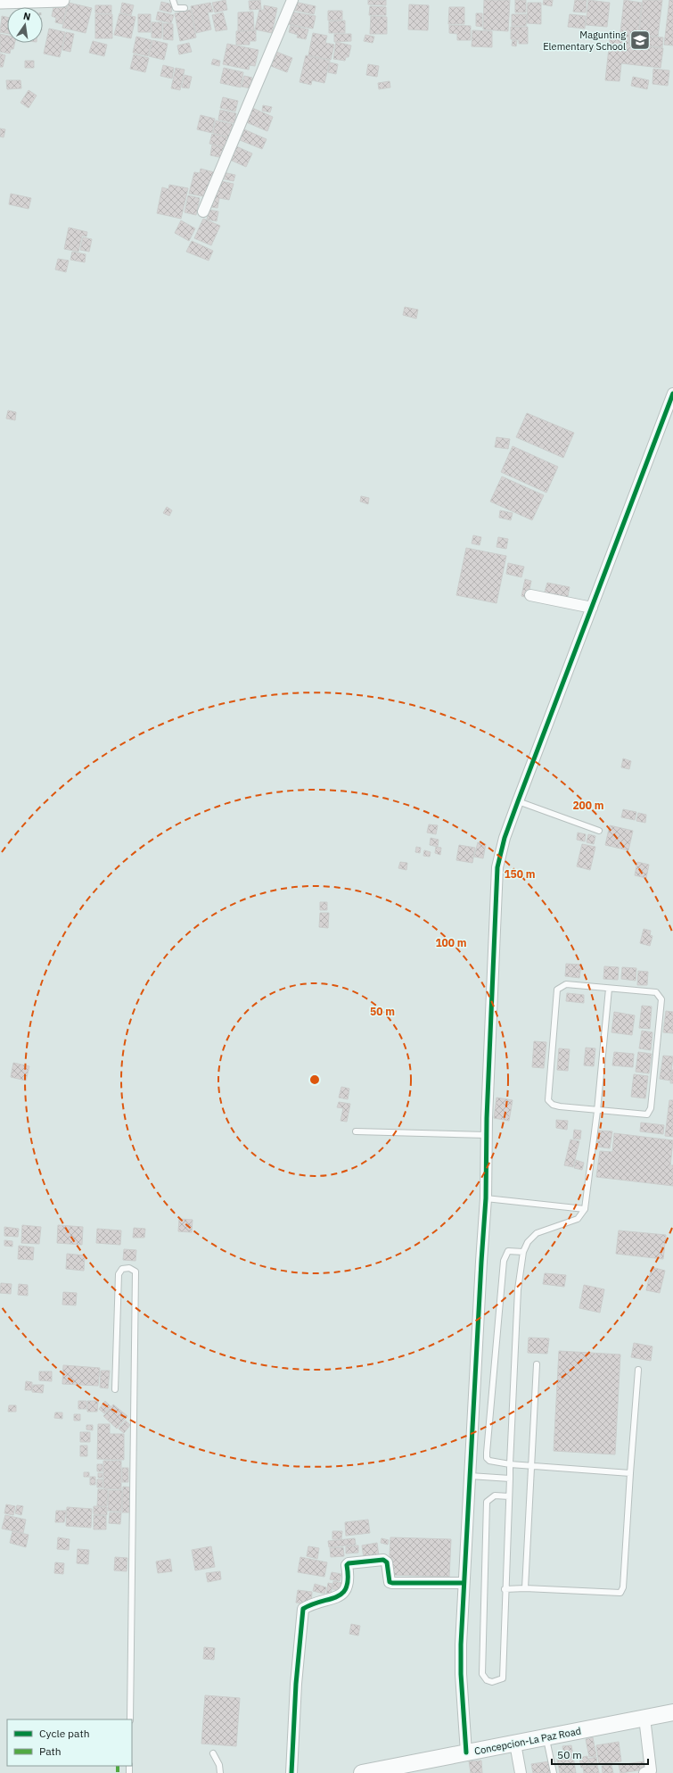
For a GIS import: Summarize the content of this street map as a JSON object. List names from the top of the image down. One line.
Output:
{"streets":{"main road":["Concepcion-La Paz Road"]},"places":{"school or university":["Magunting Elementary School"]},"legend":["Cycle path","Path"],"scale_bar":"50 m","north":"top","rings":["200 m","150 m","100 m","50 m"]}
